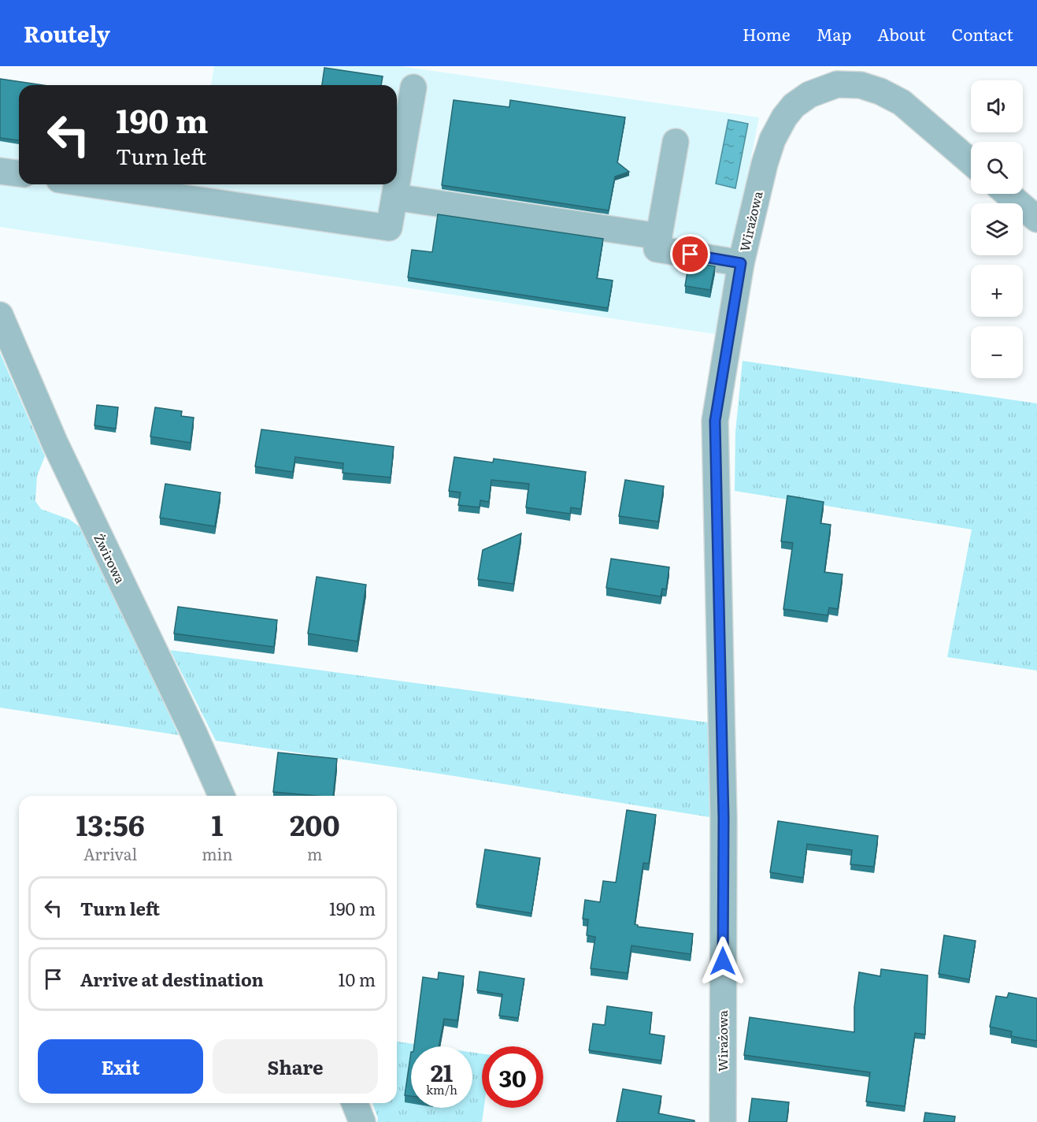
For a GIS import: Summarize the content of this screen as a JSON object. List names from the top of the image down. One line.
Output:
{"streets":{"street":["Wirażowa","Żwirowa"]},"page":{"header":"Routely","nav":["Home","Map","About","Contact"],"map_buttons":["+","−"],"turn":["190 m","Turn left"],"eta":["13:56","Arrival","1","min","200","m"],"list":[{"name":"Turn left","value":"190 m"},{"name":"Arrive at destination","value":"10 m"}],"buttons":["Exit","Share"],"speed":"21 km/h","limit":"30"}}
